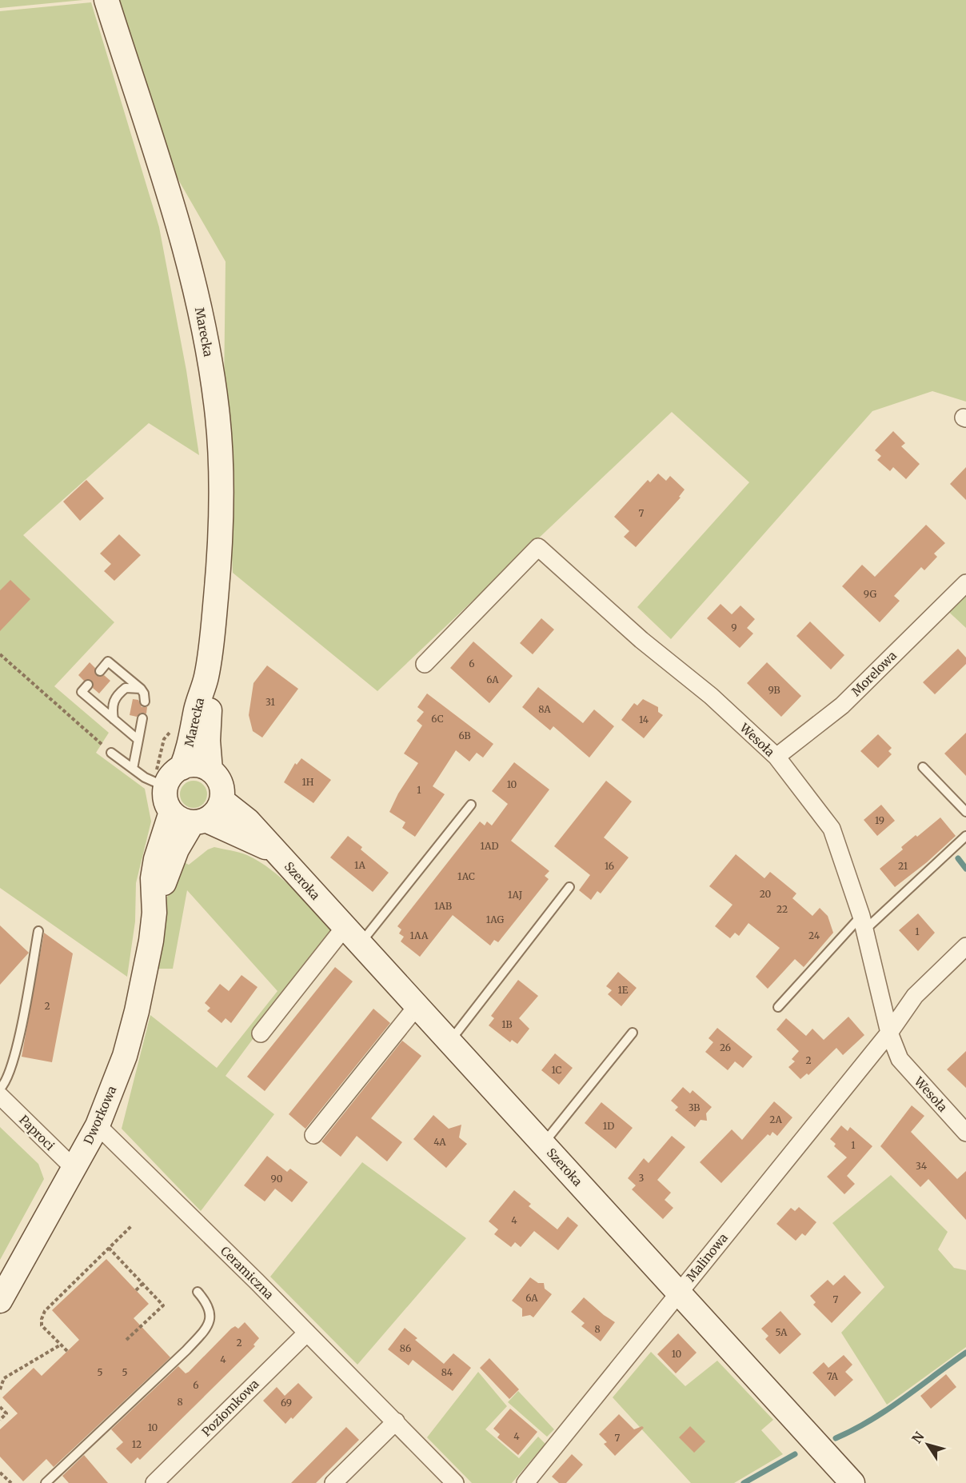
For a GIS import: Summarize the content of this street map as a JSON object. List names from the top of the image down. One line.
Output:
{"streets":{"street":["Marecka","Morelowa","Wesoła","Szeroka","Dworkowa","Paproci","Malinowa","Ceramiczna","Poziomkowa"]},"crossings":[["Marecka","Szeroka"],["Marecka","Dworkowa"],["Morelowa","Wesoła"],["Wesoła","Malinowa"],["Szeroka","Dworkowa"],["Szeroka","Malinowa"],["Dworkowa","Paproci"],["Dworkowa","Ceramiczna"],["Ceramiczna","Poziomkowa"]],"house_numbers":["7","9G","9","6","6A","9B","31","8A","6C","14","6B","1H","10","1","19","1AD","1A","16","21","1AC","20","1AJ","1AB","22","1AG","1","1AA","24","1E","2","1B","26","2","1C","3B","2A","1D","4A","1","34","3","90","4","6A","7","8","5A","2","86","10","4","5","5","84","7A","6","8","69","10","4","7","12"],"north":"top left"}
